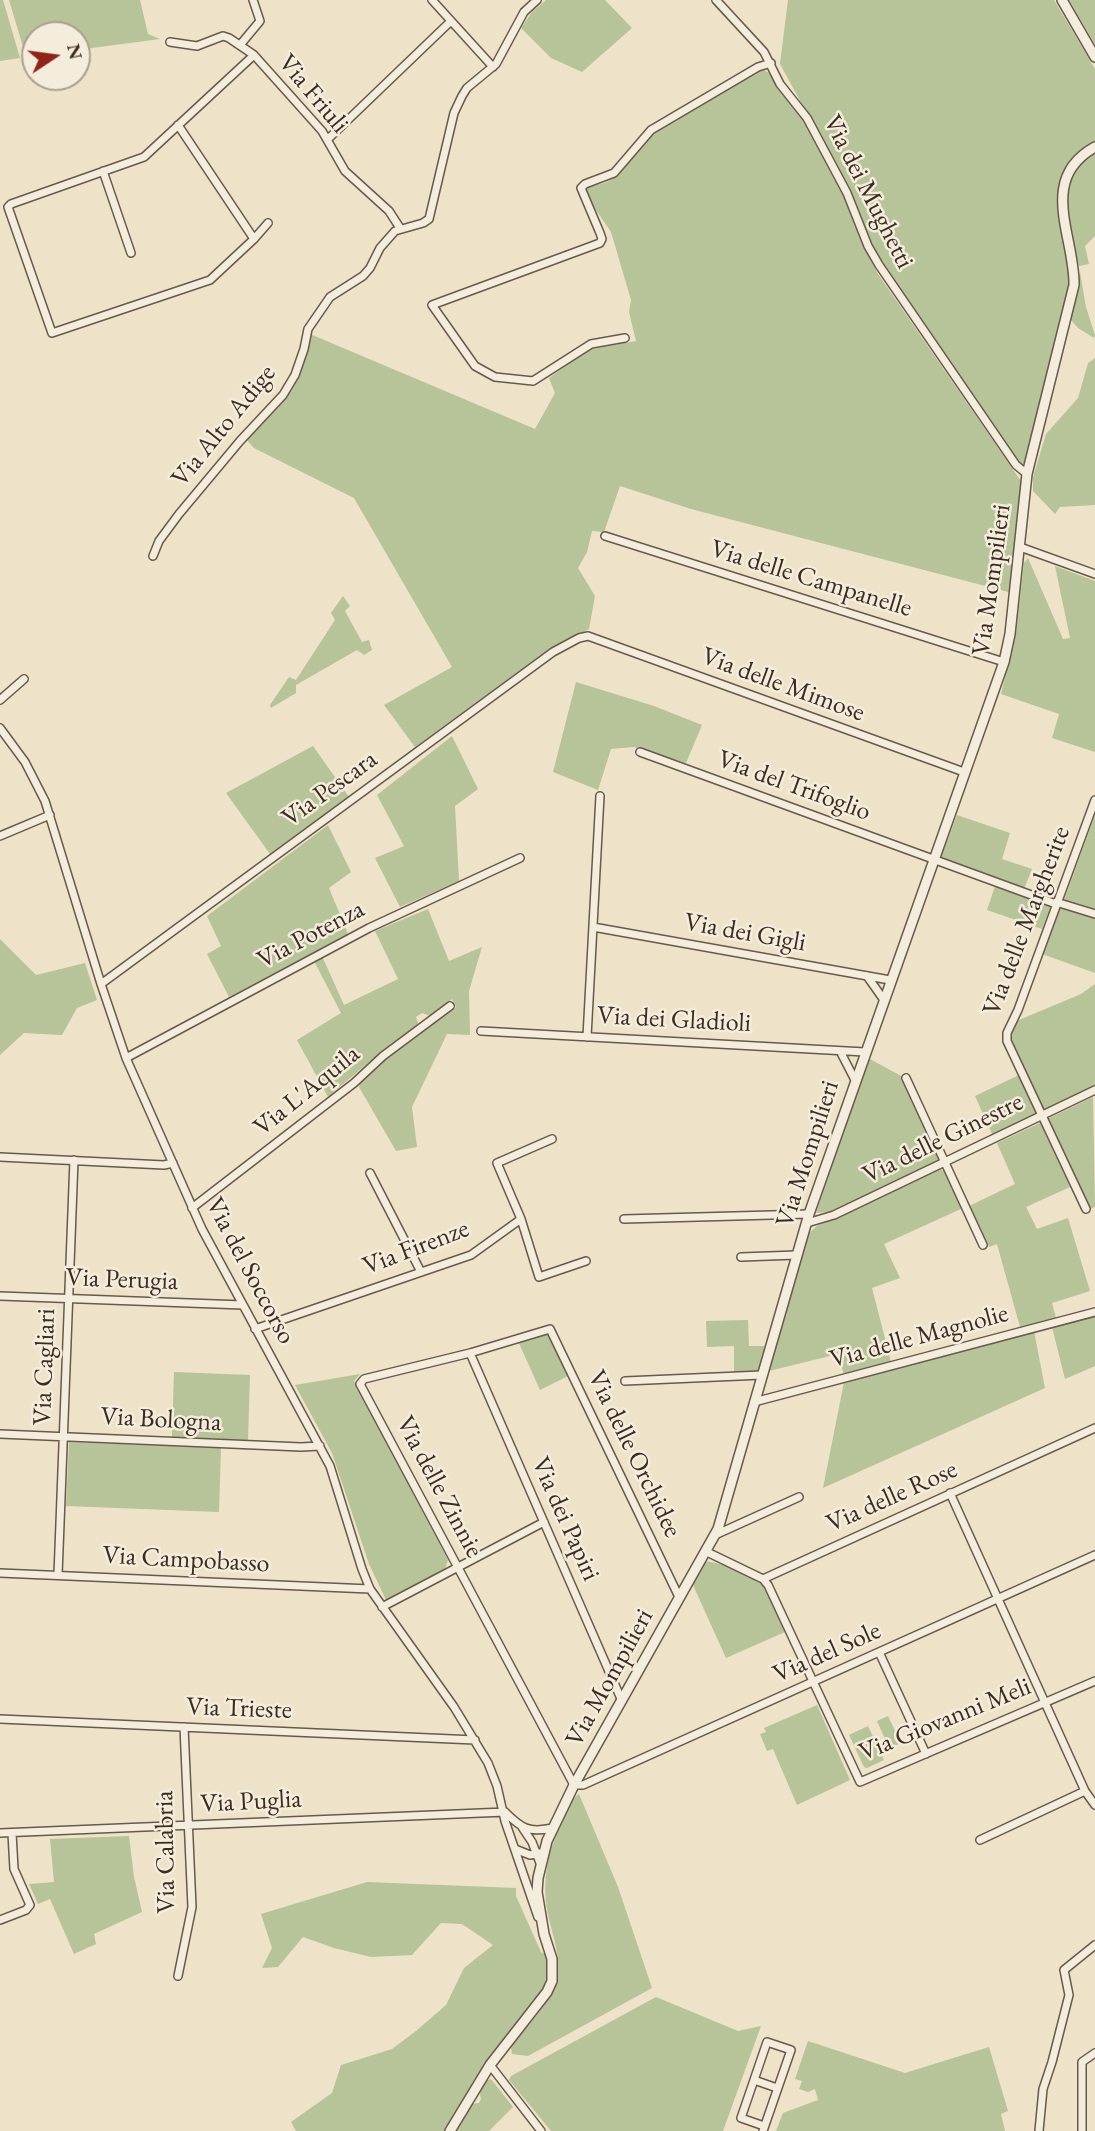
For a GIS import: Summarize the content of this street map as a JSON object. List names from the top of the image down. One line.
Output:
{"streets":{"street":["Via Friuli","Via dei Mughetti","Via Alto Adige","Via delle Campanelle","Via Mompilieri","Via delle Mimose","Via del Trifoglio","Via Pescara","Via delle Margherite","Via dei Gigli","Via Potenza","Via dei Gladioli","Via L'Aquila","Via delle Ginestre","Via Firenze","Via del Soccorso","Via Perugia","Via delle Magnolie","Via Cagliari","Via Bologna","Via delle Orchidee","Via delle Zinnie","Via delle Rose","Via dei Papiri","Via Campobasso","Via del Sole","Via Trieste","Via Giovanni Meli","Via Puglia","Via Calabria"]},"crossings":[["Via Friuli","Via Alto Adige"],["Via dei Mughetti","Via Mompilieri"],["Via delle Campanelle","Via Mompilieri"],["Via Mompilieri","Via delle Mimose"],["Via Mompilieri","Via del Trifoglio"],["Via Mompilieri","Via dei Gigli"],["Via Mompilieri","Via dei Gladioli"],["Via Mompilieri","Via delle Ginestre"],["Via Mompilieri","Via del Soccorso"],["Via Mompilieri","Via delle Magnolie"],["Via Mompilieri","Via delle Orchidee"],["Via Mompilieri","Via delle Zinnie"],["Via Mompilieri","Via dei Papiri"],["Via Mompilieri","Via del Sole"],["Via delle Mimose","Via Pescara"],["Via del Trifoglio","Via delle Margherite"],["Via Pescara","Via del Soccorso"],["Via delle Margherite","Via delle Ginestre"],["Via Potenza","Via del Soccorso"],["Via L'Aquila","Via del Soccorso"],["Via Firenze","Via del Soccorso"],["Via del Soccorso","Via Perugia"],["Via del Soccorso","Via Bologna"],["Via del Soccorso","Via Campobasso"],["Via del Soccorso","Via Trieste"],["Via del Soccorso","Via Puglia"],["Via Perugia","Via Cagliari"],["Via Cagliari","Via Bologna"],["Via Cagliari","Via Campobasso"],["Via delle Orchidee","Via delle Zinnie"],["Via delle Zinnie","Via dei Papiri"],["Via delle Zinnie","Via del Sole"],["Via delle Rose","Via Giovanni Meli"],["Via del Sole","Via Giovanni Meli"],["Via Trieste","Via Calabria"],["Via Puglia","Via Calabria"]],"north":"right"}
